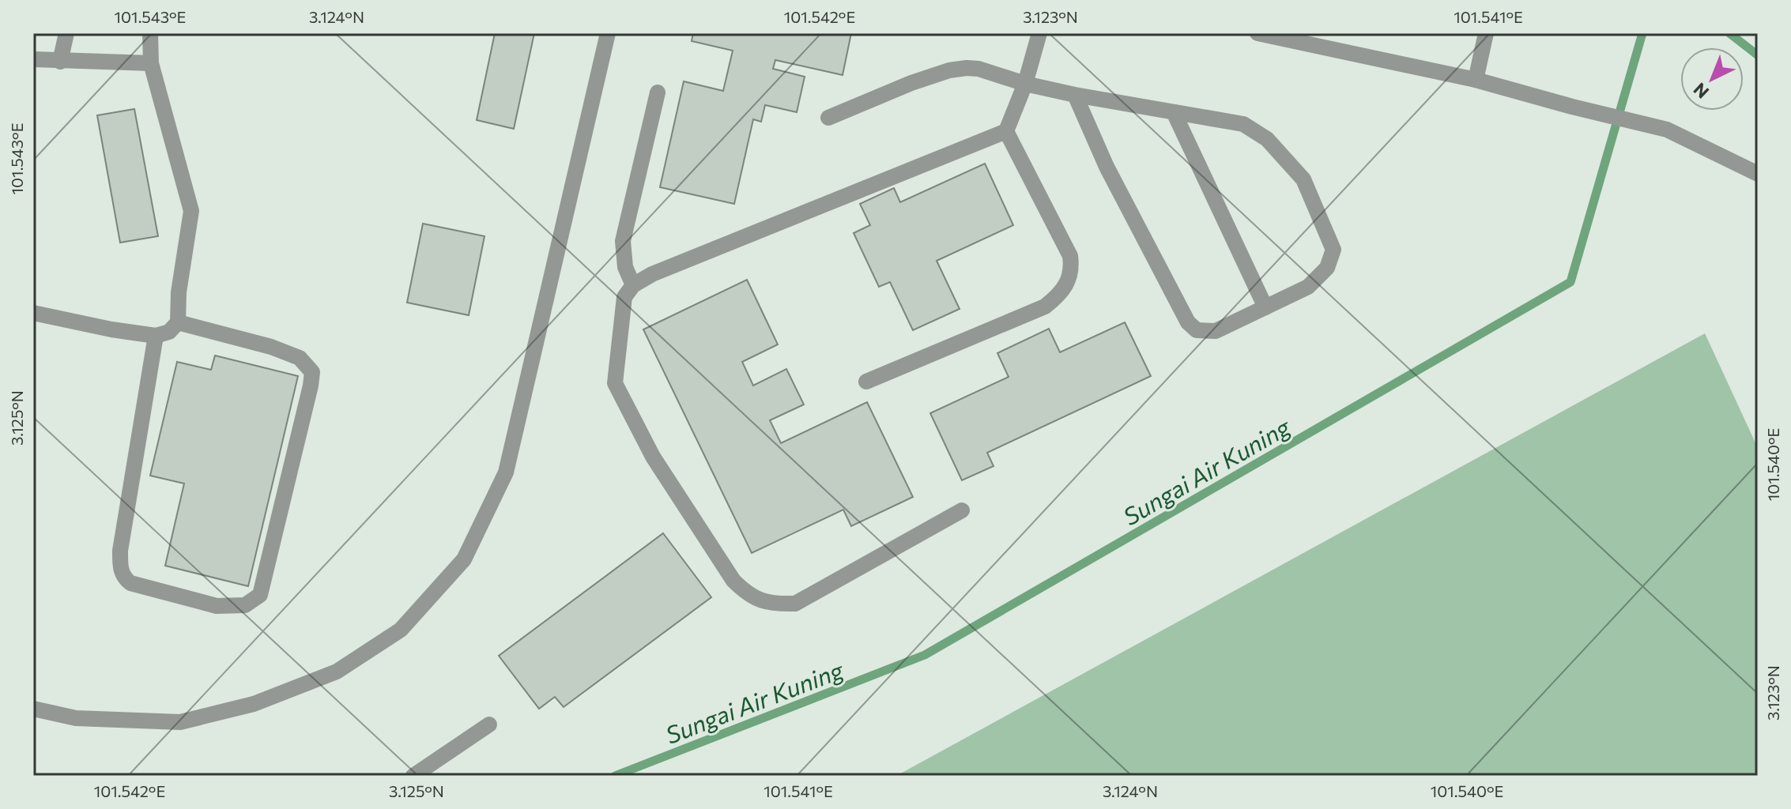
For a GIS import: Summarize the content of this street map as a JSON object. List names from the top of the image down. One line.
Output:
{"water":["Sungai Air Kuning"],"north":"bottom left","coordinates":["101.543°E","3.124°N","101.542°E","3.123°N","101.541°E","3.125°N","101.540°E"]}
